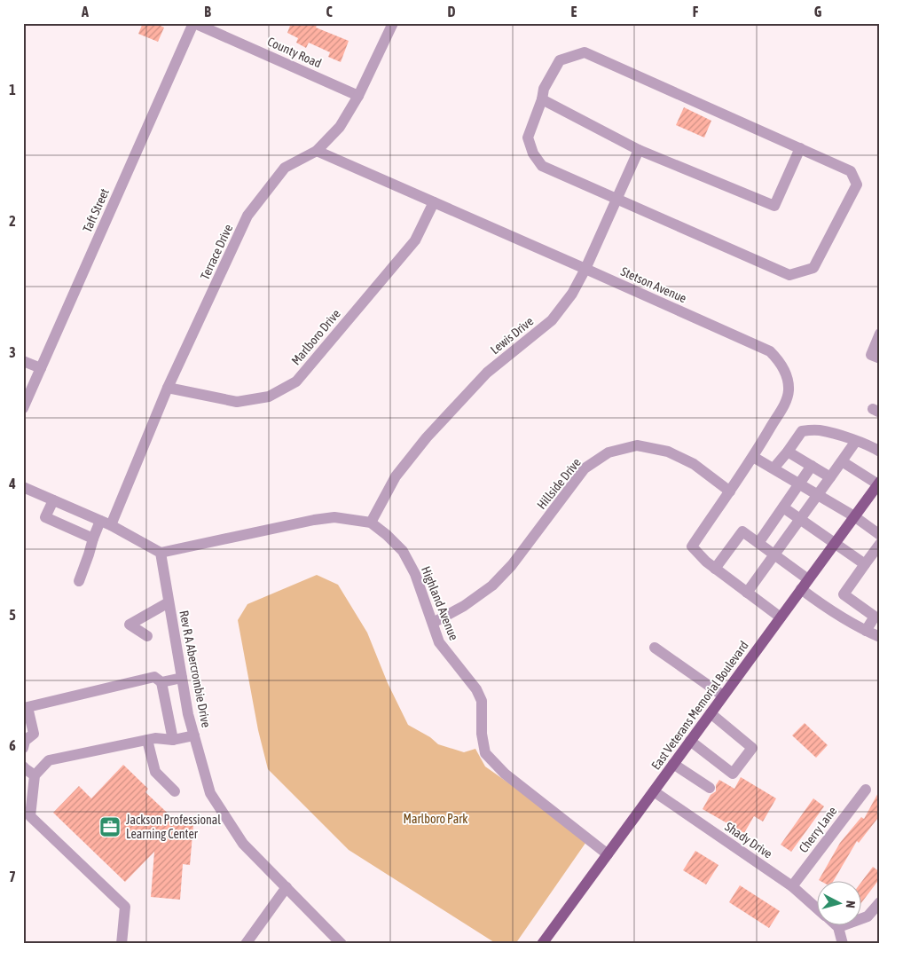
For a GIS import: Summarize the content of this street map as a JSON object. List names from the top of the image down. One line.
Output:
{"streets":{"main road":["East Veterans Memorial Boulevard"],"street":["County Road","Taft Street","Terrace Drive","Stetson Avenue","Lewis Drive","Marlboro Drive","Hillside Drive","Highland Avenue","Rev R A Abercrombie Drive","Cherry Lane","Shady Drive"]},"crossings":[["County Road","Taft Street"],["County Road","Terrace Drive"],["Terrace Drive","Stetson Avenue"],["Terrace Drive","Marlboro Drive"],["Stetson Avenue","Lewis Drive"],["Stetson Avenue","Marlboro Drive"],["Stetson Avenue","Hillside Drive"],["Lewis Drive","Highland Avenue"],["Hillside Drive","Highland Avenue"],["Highland Avenue","East Veterans Memorial Boulevard"],["East Veterans Memorial Boulevard","Shady Drive"],["Cherry Lane","Shady Drive"]],"parks":["Marlboro Park"],"places":{"office":["Jackson Professional Learning Center"]},"north":"right","grid":{"columns":["A","B","C","D","E","F","G"],"rows":["1","2","3","4","5","6","7"]}}
